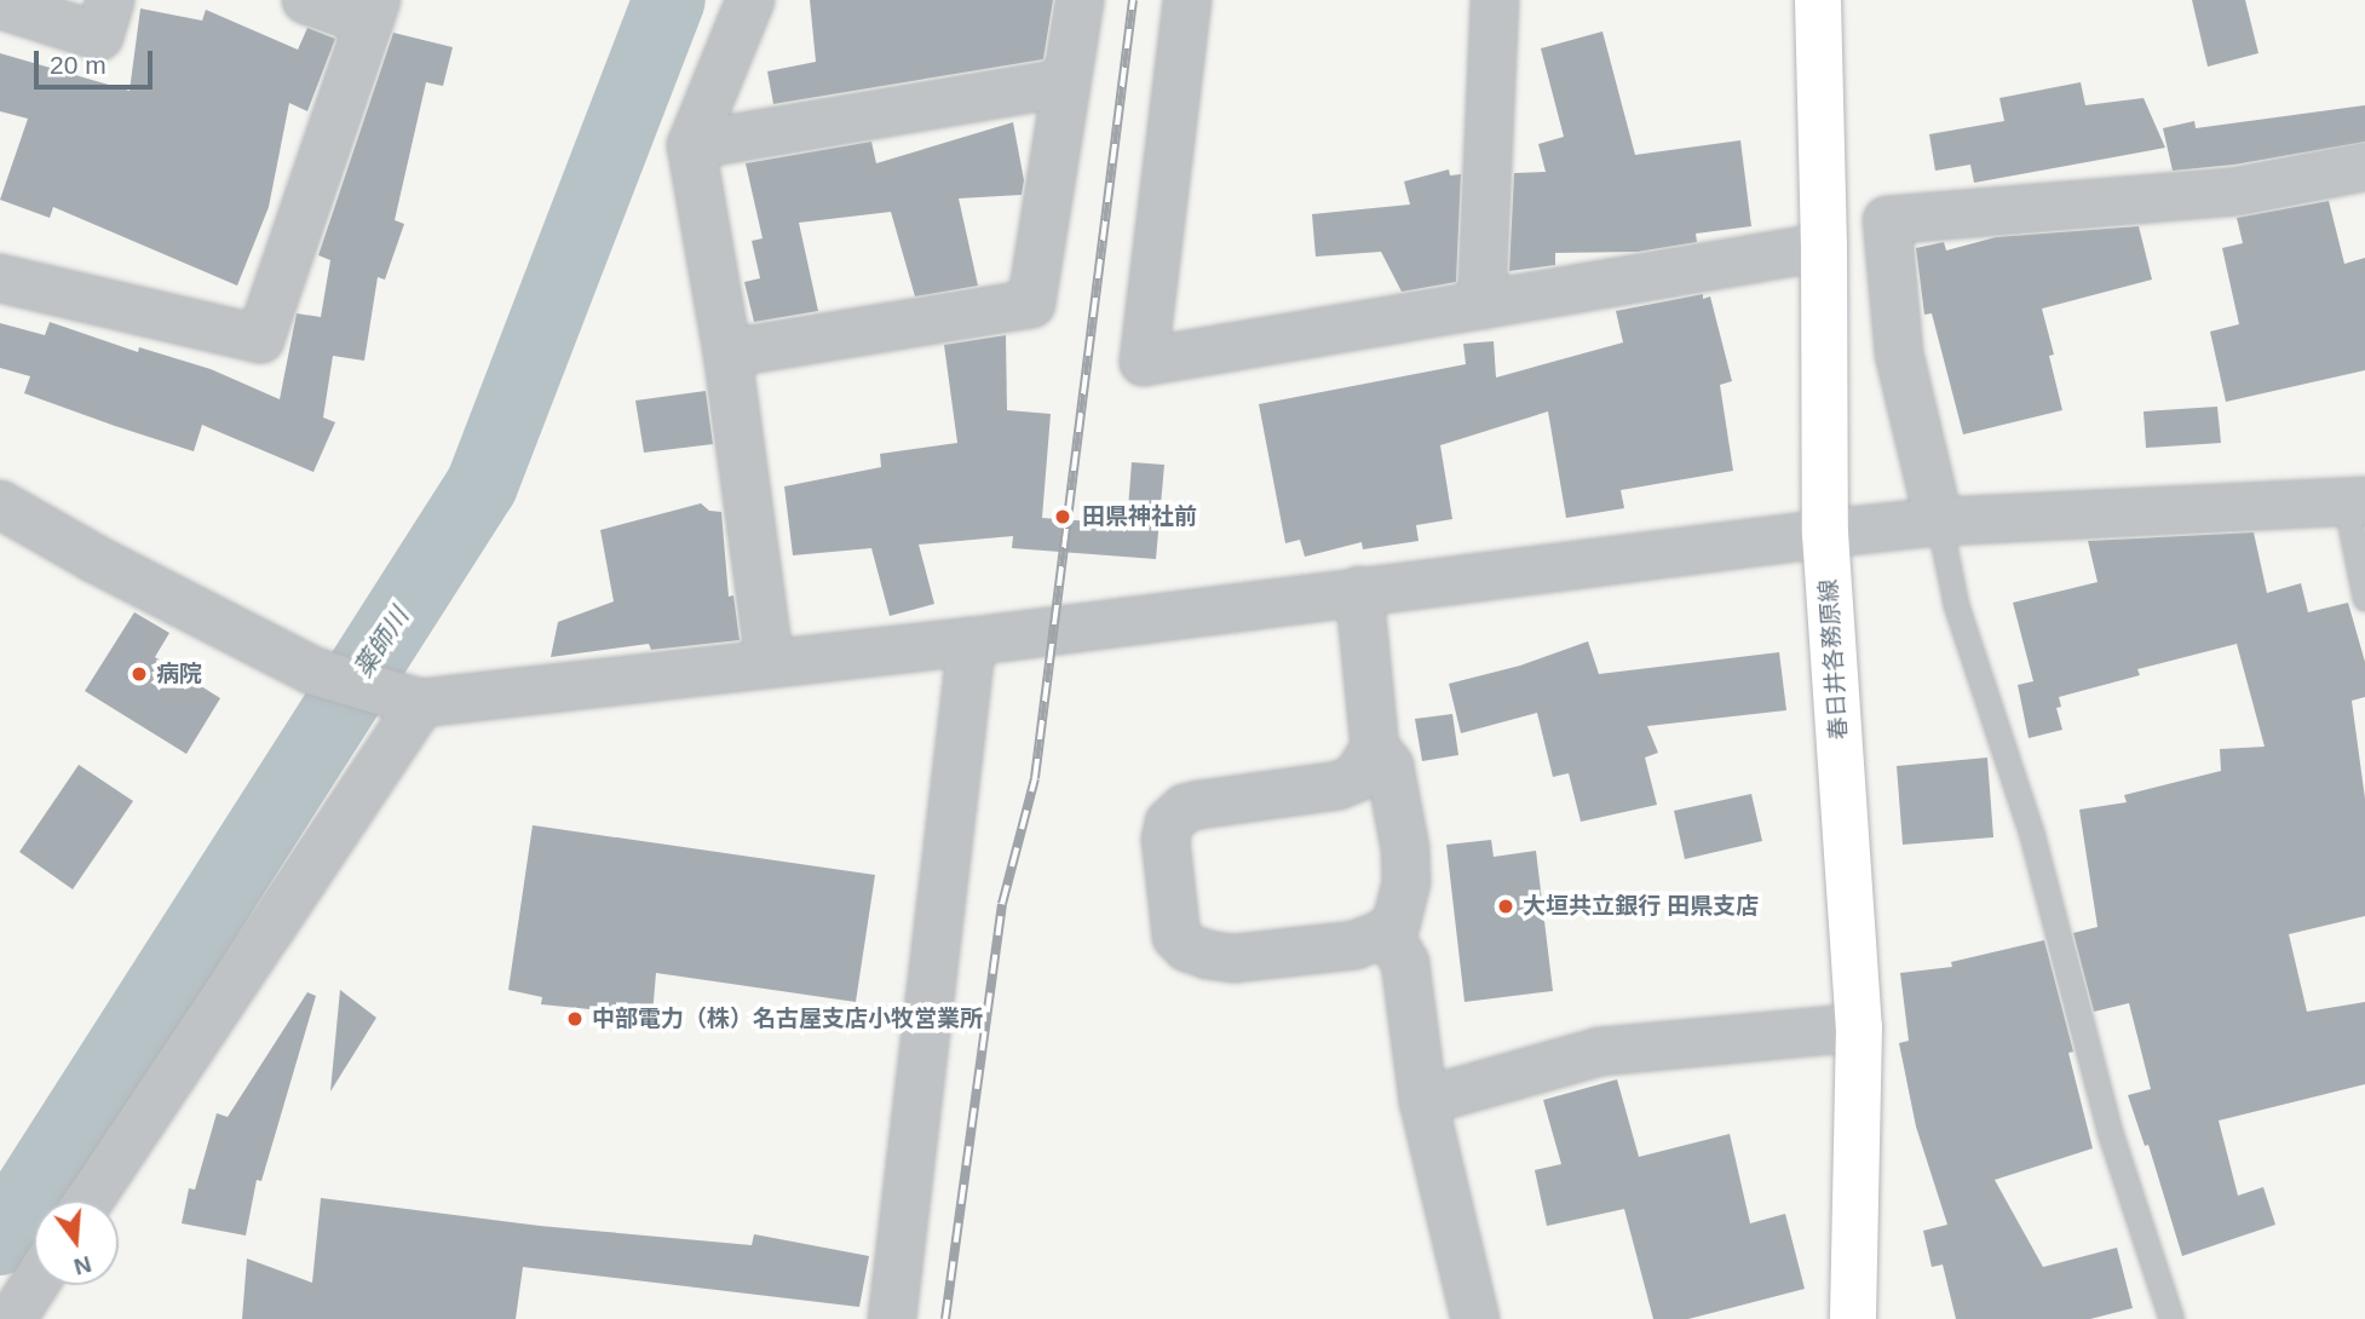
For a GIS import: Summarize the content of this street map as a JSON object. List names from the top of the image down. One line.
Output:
{"streets":{"main road":["春日井各務原線"]},"water":["薬師川"],"places":["田県神社前","病院","大垣共立銀行 田県支店","中部電力（株）名古屋支店小牧営業所"],"scale_bar":"20 m","north":"bottom"}
